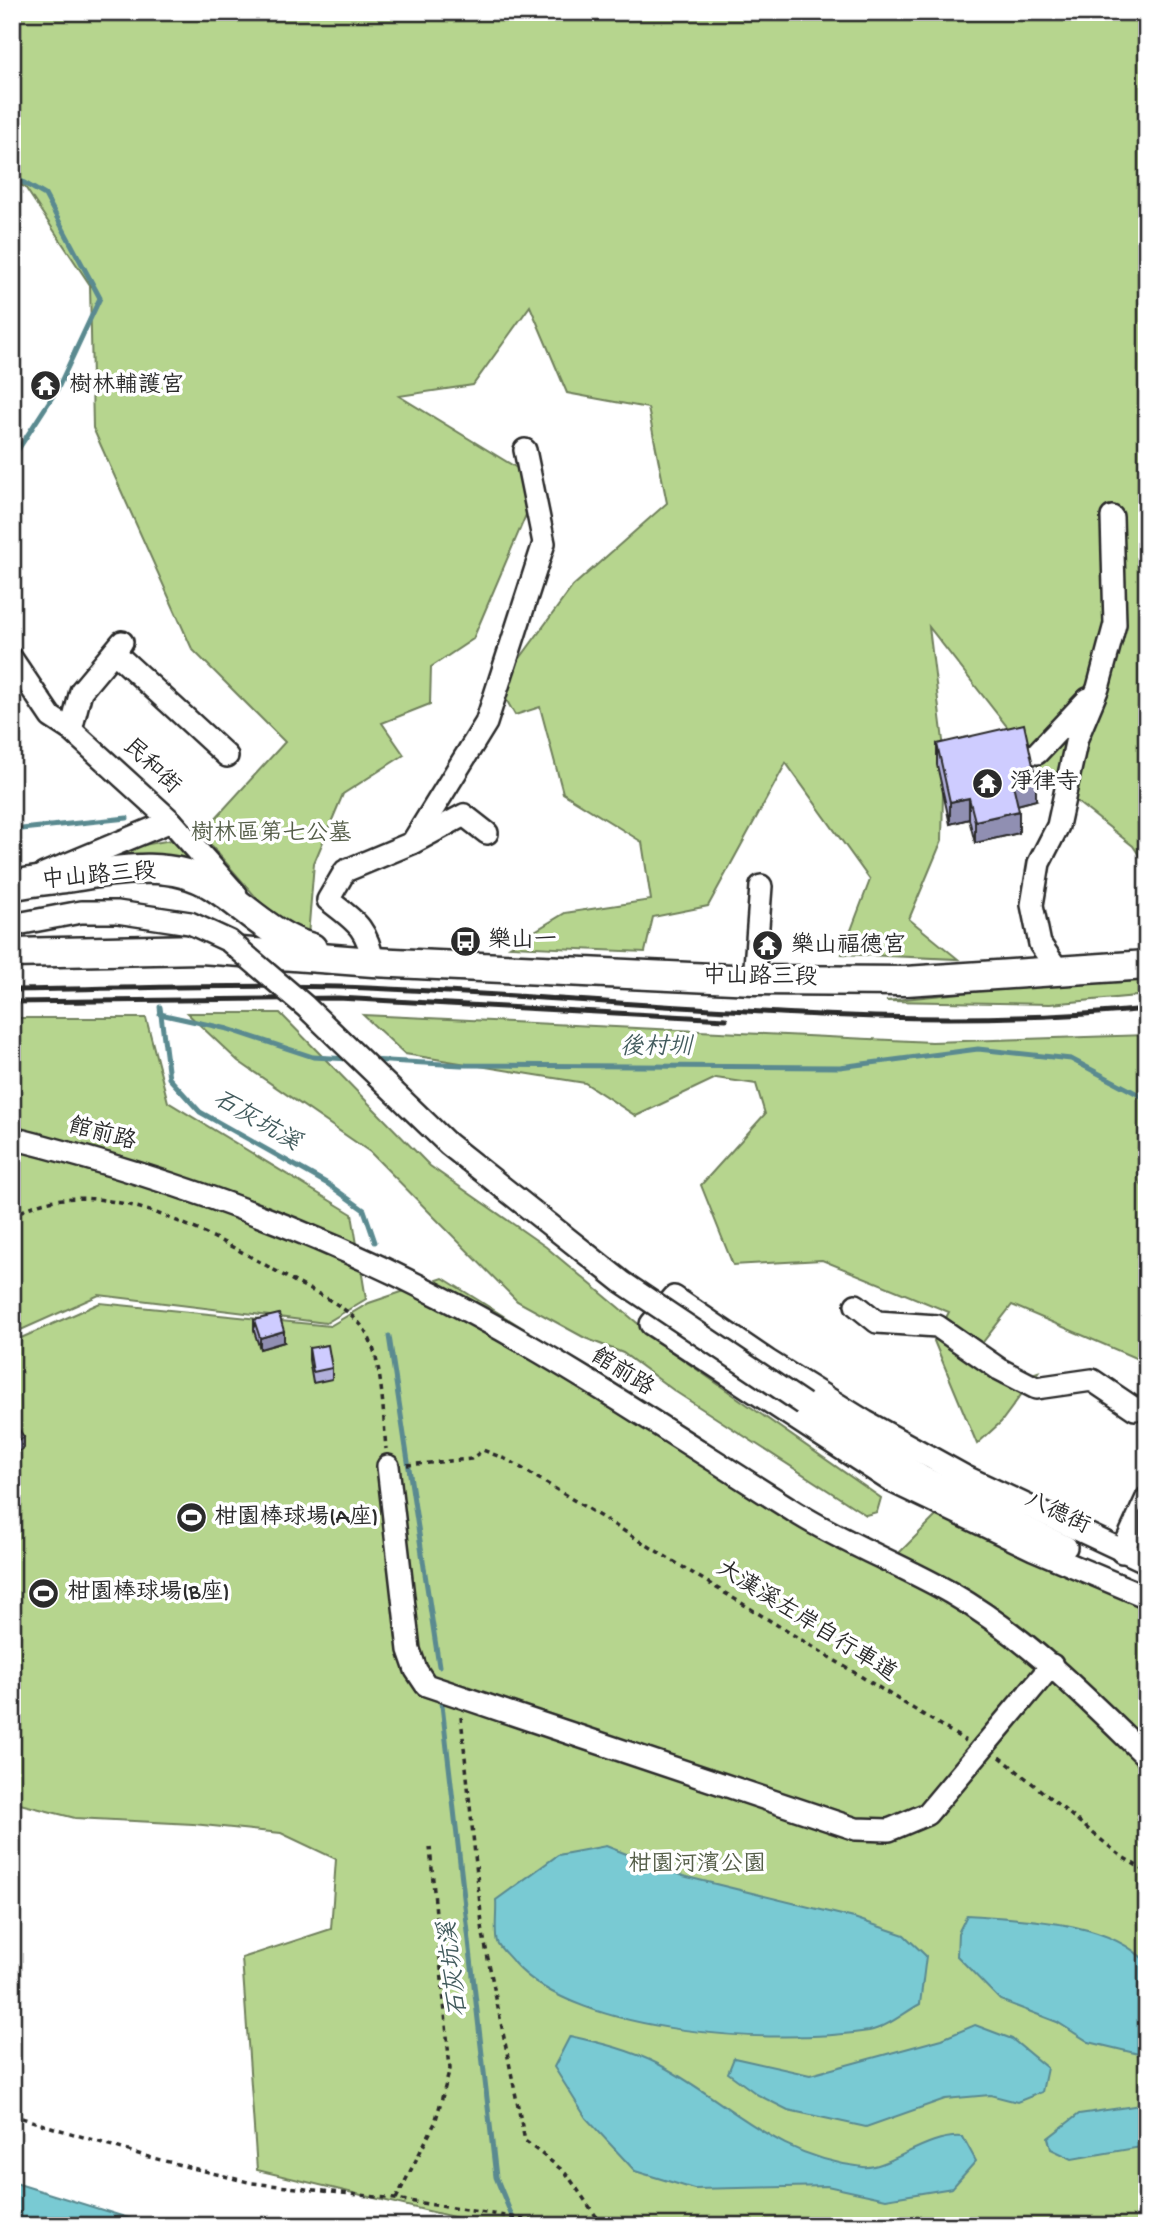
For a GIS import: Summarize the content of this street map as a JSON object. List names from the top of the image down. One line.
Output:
{"streets":{"main road":["中山路三段"],"street":["民和街","館前路","八德街"],"path":["大漢溪左岸自行車道"]},"crossings":[["民和街","中山路三段"]],"water":["後村圳","石灰坑溪"],"parks":["樹林區第七公墓","柑園河濱公園"],"places":{"temple":["樹林輔護宮","淨律寺","樂山福德宮"],"bus stop":["樂山一"],"sports":["柑園棒球場(A座)","柑園棒球場(B座)"]}}
